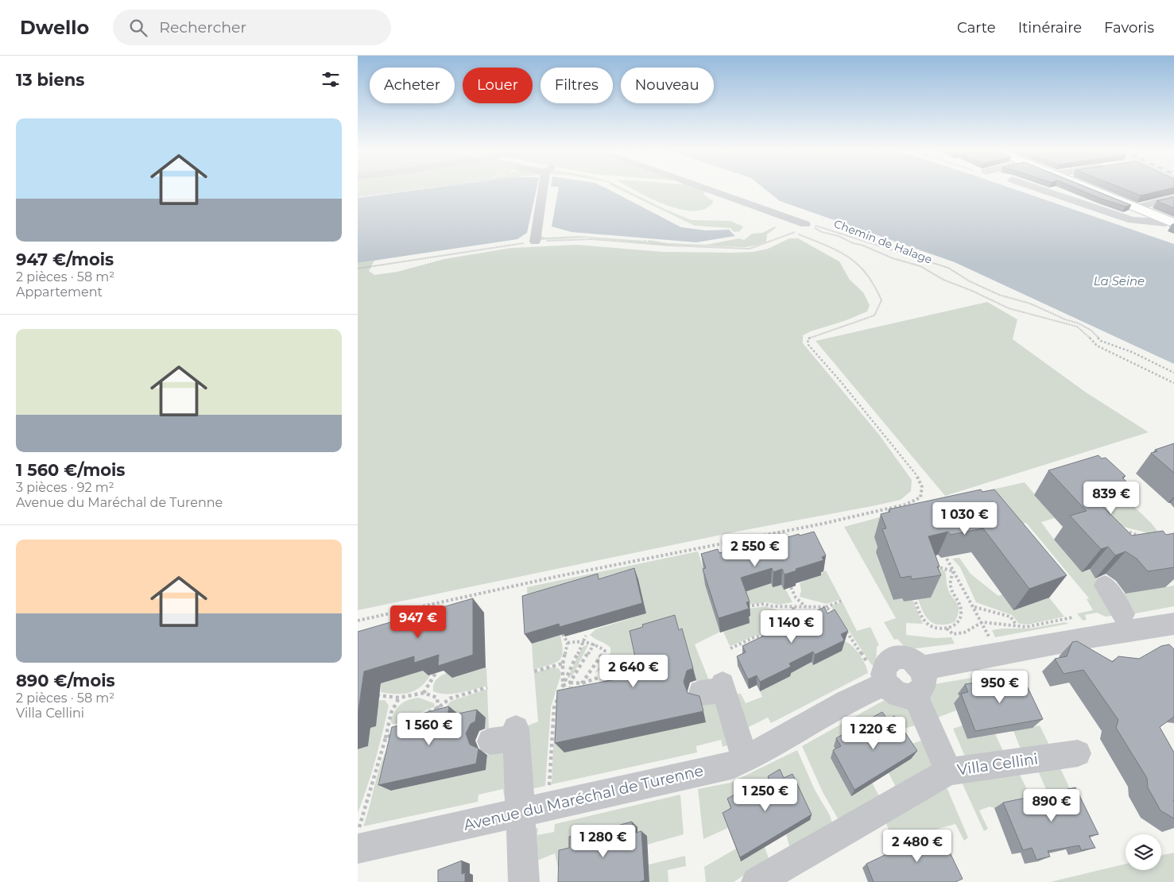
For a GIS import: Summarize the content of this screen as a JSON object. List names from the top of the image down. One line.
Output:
{"streets":{"street":["Villa Cellini","Avenue du Maréchal de Turenne"],"path":["Chemin de Halage"]},"water":["La Seine"],"page":{"header":"Dwello","search":"Rechercher","nav":["Carte","Itinéraire","Favoris"],"heading":"13 biens","chip":["Acheter","Louer","Filtres","Nouveau"],"list":[{"name":"947 €/mois","note":"2 pièces · 58 m² · Appartement"},{"name":"1 560 €/mois","note":"3 pièces · 92 m² · Avenue du Maréchal de Turenne"},{"name":"890 €/mois","note":"2 pièces · 58 m² · Villa Cellini"}],"price":["839 €","1 030 €","2 550 €","947 €","1 140 €","2 640 €","950 €","1 560 €","1 220 €","1 250 €","890 €","1 280 €","2 480 €"]}}
